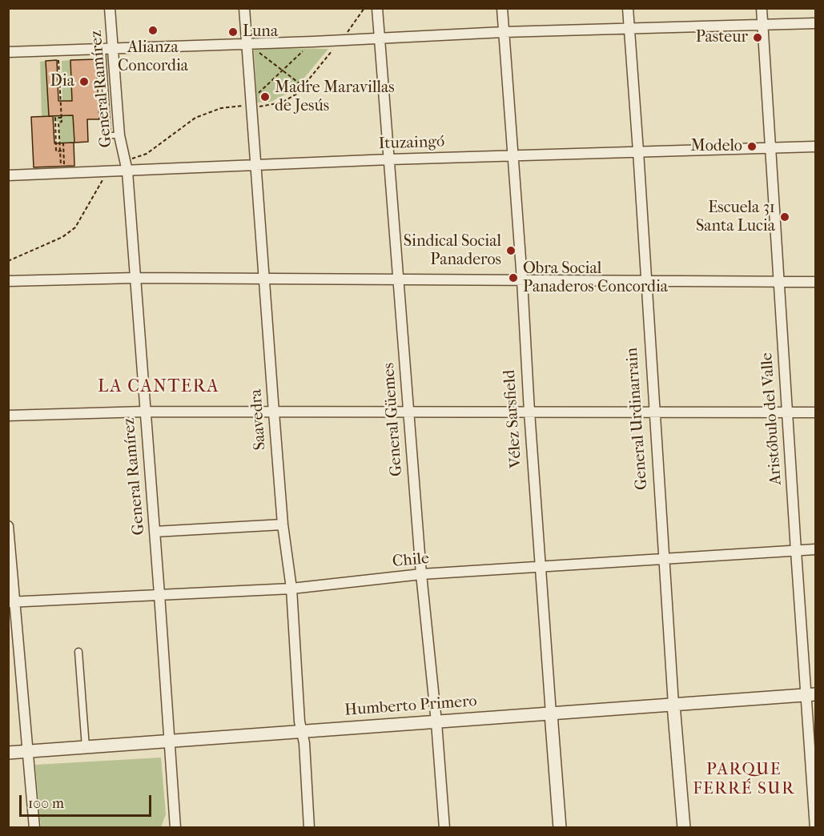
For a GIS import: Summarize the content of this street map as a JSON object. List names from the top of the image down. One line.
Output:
{"streets":{"street":["General Ramírez","Ituzaingó","Vélez Sarsfield","General Urdinarrain","Aristóbulo del Valle","Saavedra","General Güemes","Chile","Humberto Primero"]},"crossings":[["General Ramírez","Ituzaingó"],["General Ramírez","Chile"],["General Ramírez","Humberto Primero"],["Ituzaingó","Vélez Sarsfield"],["Ituzaingó","General Urdinarrain"],["Ituzaingó","Aristóbulo del Valle"],["Ituzaingó","Saavedra"],["Ituzaingó","General Güemes"],["Vélez Sarsfield","Chile"],["Vélez Sarsfield","Humberto Primero"],["General Urdinarrain","Chile"],["General Urdinarrain","Humberto Primero"],["Aristóbulo del Valle","Chile"],["Aristóbulo del Valle","Humberto Primero"],["Saavedra","Chile"],["Saavedra","Humberto Primero"],["General Güemes","Chile"],["General Güemes","Humberto Primero"]],"districts":["LA CANTERA","PARQUE FERRÉ SUR"],"places":["Alianza Concordia","Luna","Pasteur","Dia","Madre Maravillas de Jesús","Modelo","Escuela 31 Santa Lucia","Sindical Social Panaderos","Obra Social Panaderos Concordia"],"scale_bar":"100 m"}
